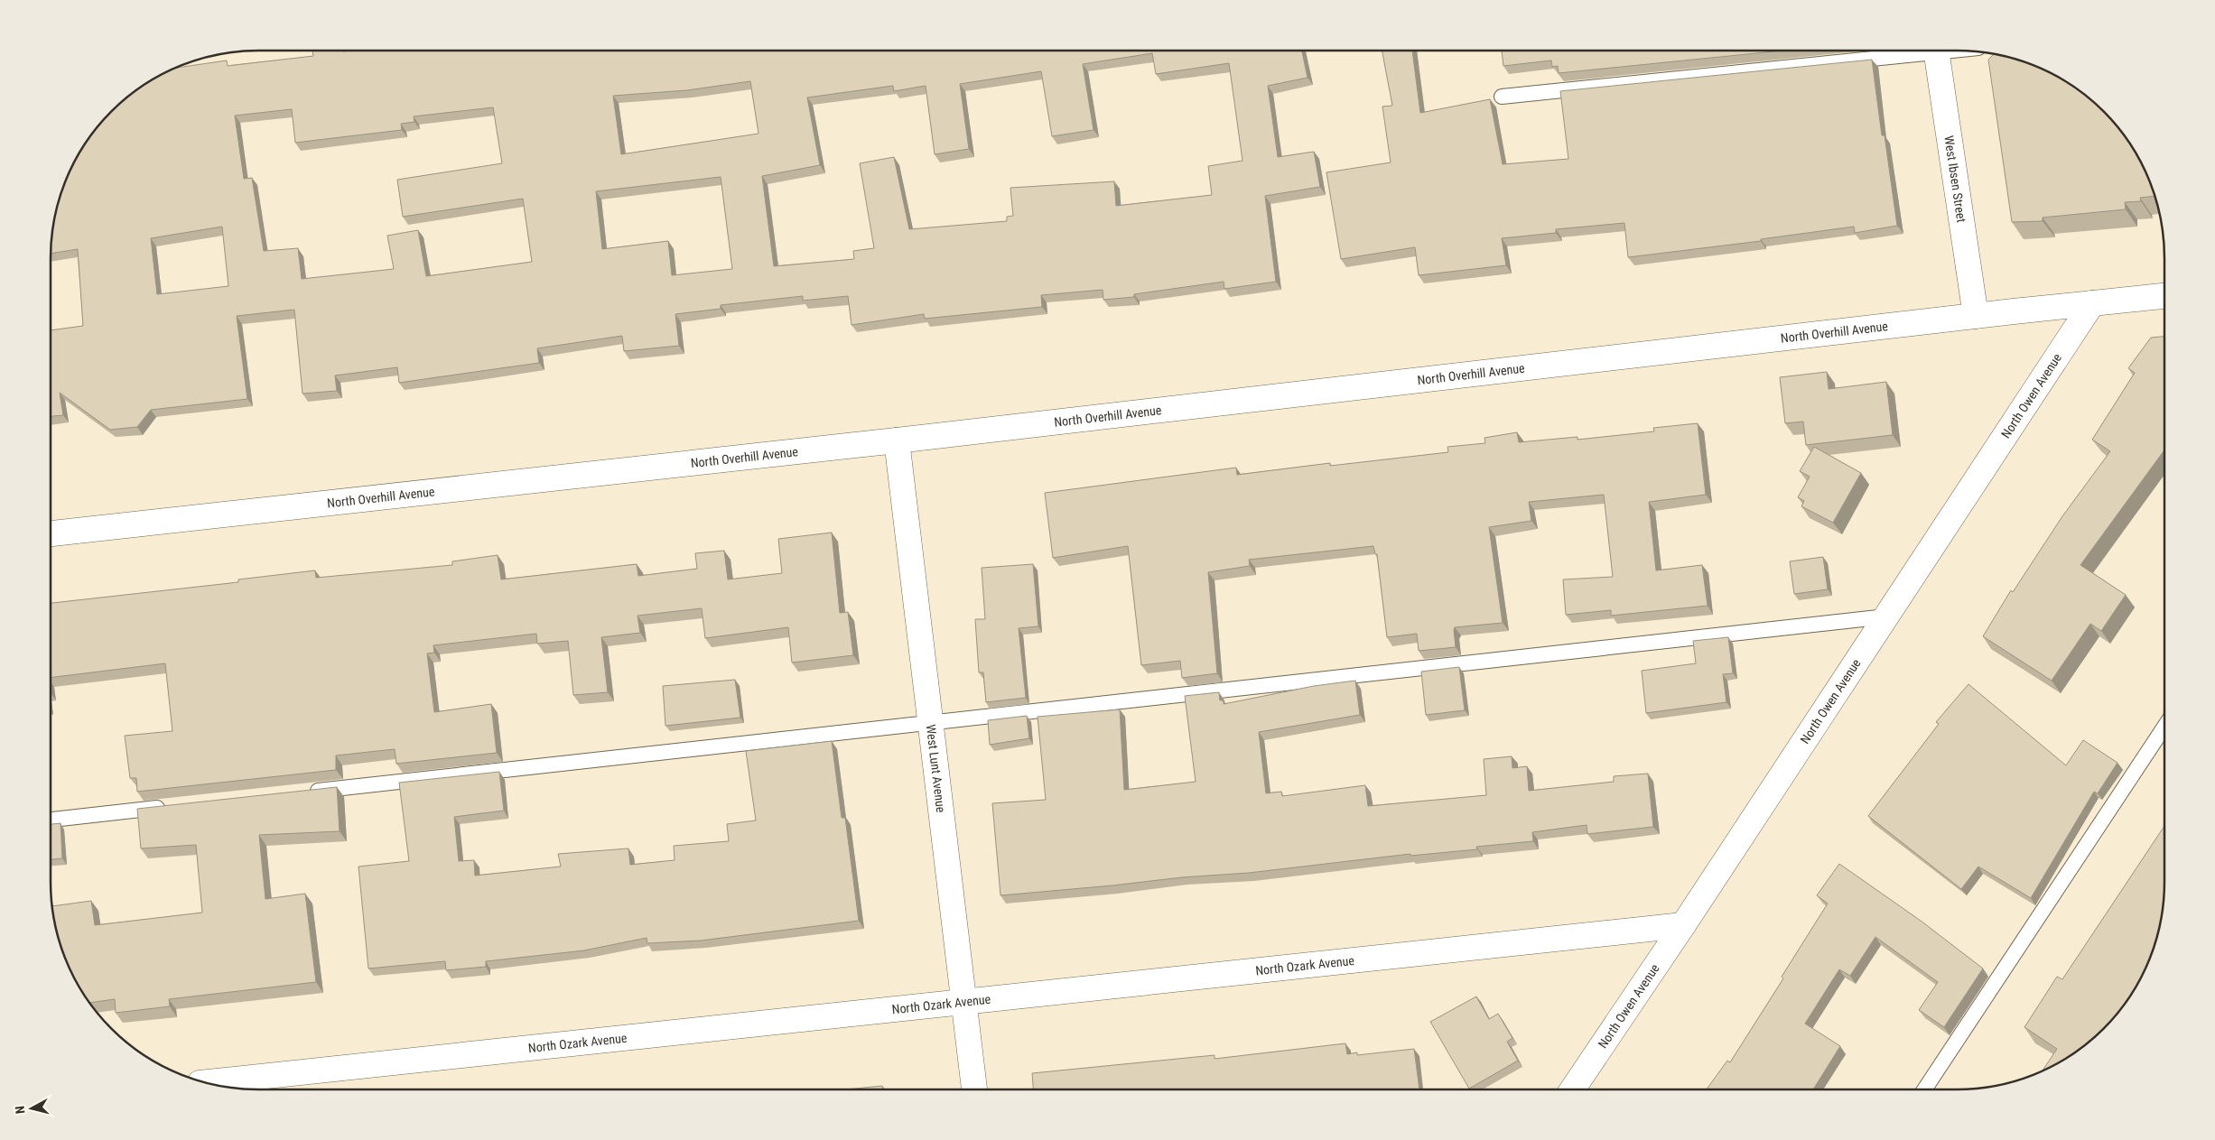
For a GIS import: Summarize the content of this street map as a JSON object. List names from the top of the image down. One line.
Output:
{"streets":{"street":["West Ibsen Street","North Overhill Avenue","North Owen Avenue","West Lunt Avenue","North Ozark Avenue"]},"crossings":[["West Ibsen Street","North Overhill Avenue"],["North Overhill Avenue","North Owen Avenue"],["North Overhill Avenue","West Lunt Avenue"],["North Owen Avenue","North Ozark Avenue"],["West Lunt Avenue","North Ozark Avenue"]],"north":"left"}
